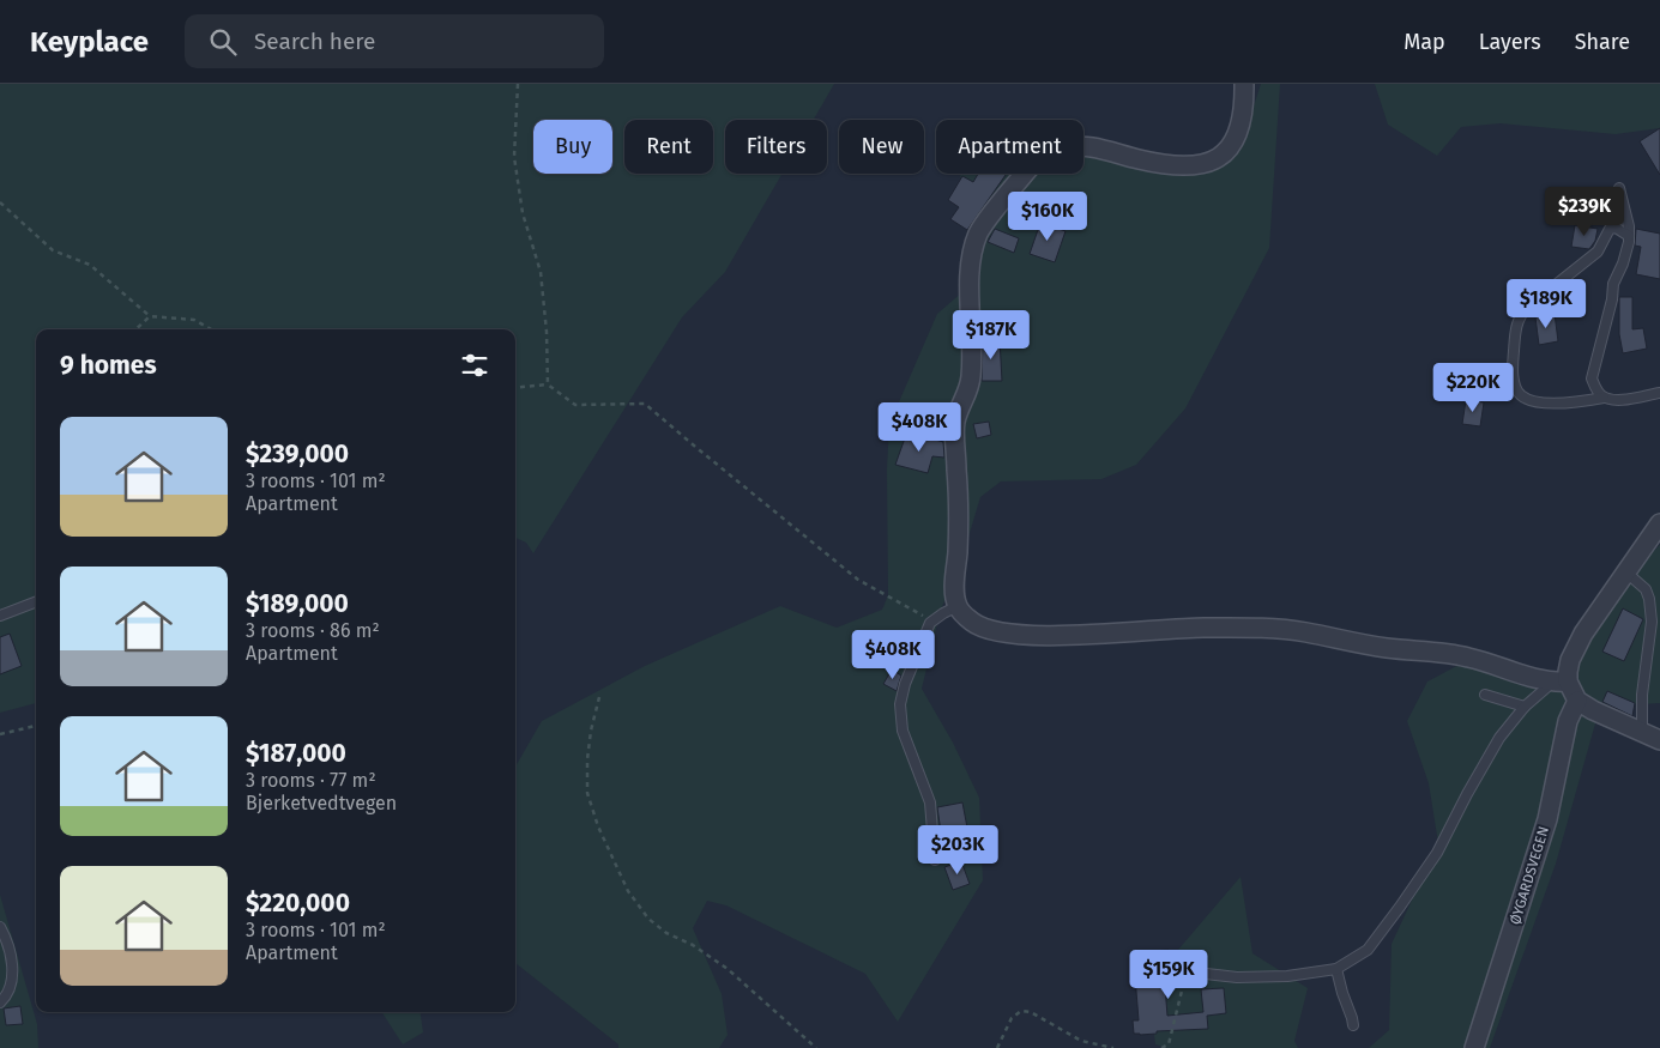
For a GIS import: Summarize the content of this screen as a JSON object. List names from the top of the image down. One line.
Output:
{"streets":{"street":["ØYGARDSVEGEN"]},"page":{"header":"Keyplace","search":"Search here","nav":["Map","Layers","Share"],"chip":["Buy","Rent","Filters","New","Apartment"],"price":["$239K","$160K","$189K","$187K","$220K","$408K","$408K","$203K","$159K"],"heading":"9 homes","list":[{"name":"$239,000","note":"3 rooms · 101 m² · Apartment"},{"name":"$189,000","note":"3 rooms · 86 m² · Apartment"},{"name":"$187,000","note":"3 rooms · 77 m² · Bjerketvedtvegen"},{"name":"$220,000","note":"3 rooms · 101 m² · Apartment"}]}}
